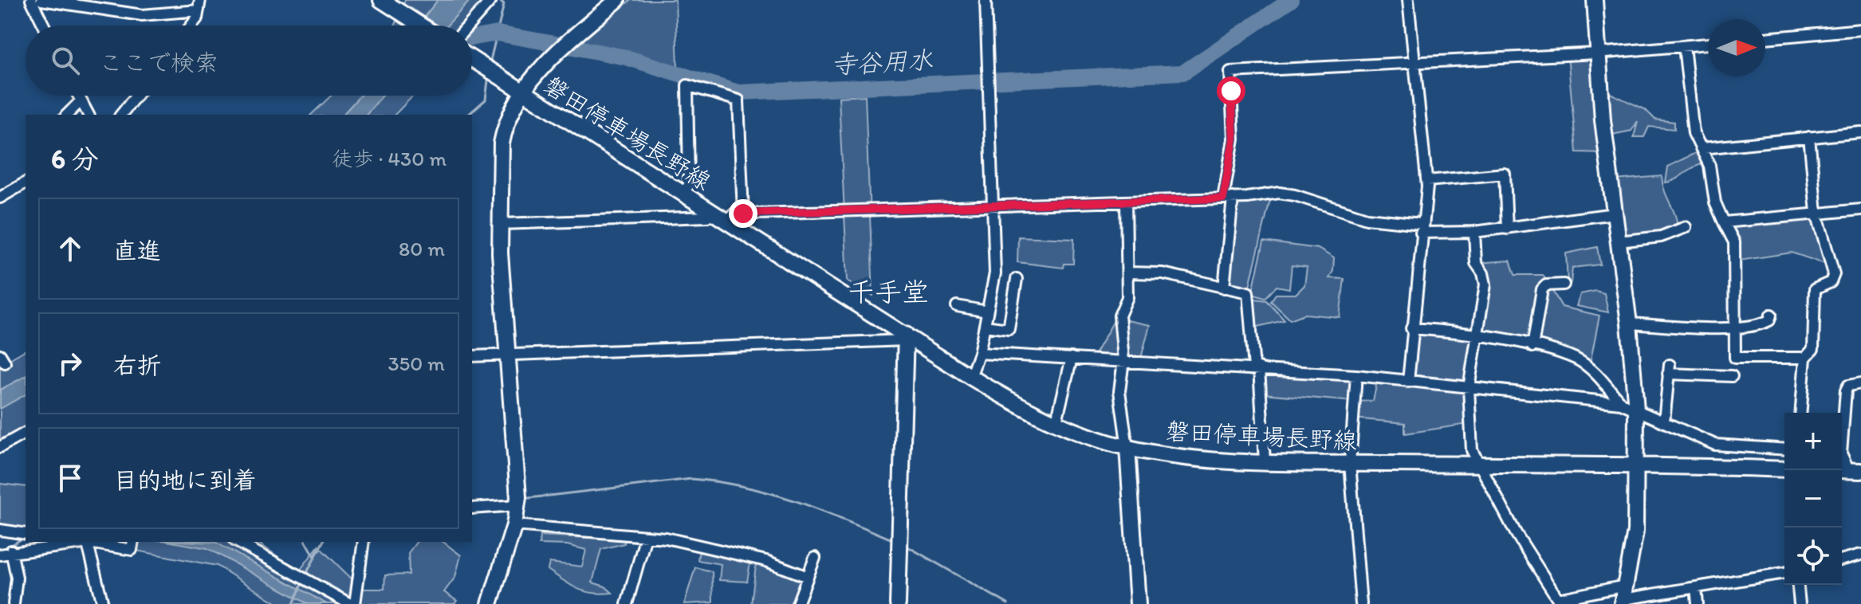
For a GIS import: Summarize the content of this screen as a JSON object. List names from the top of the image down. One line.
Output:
{"streets":{"street":["磐田停車場長野線"]},"districts":["千手堂"],"water":["寺谷用水"],"north":"right","page":{"search":"ここで検索","heading":["6 分","徒歩 · 430 m"],"list":[["直進","80 m"],["右折","350 m"],"目的地に到着"],"map_buttons":["+","−"]}}
